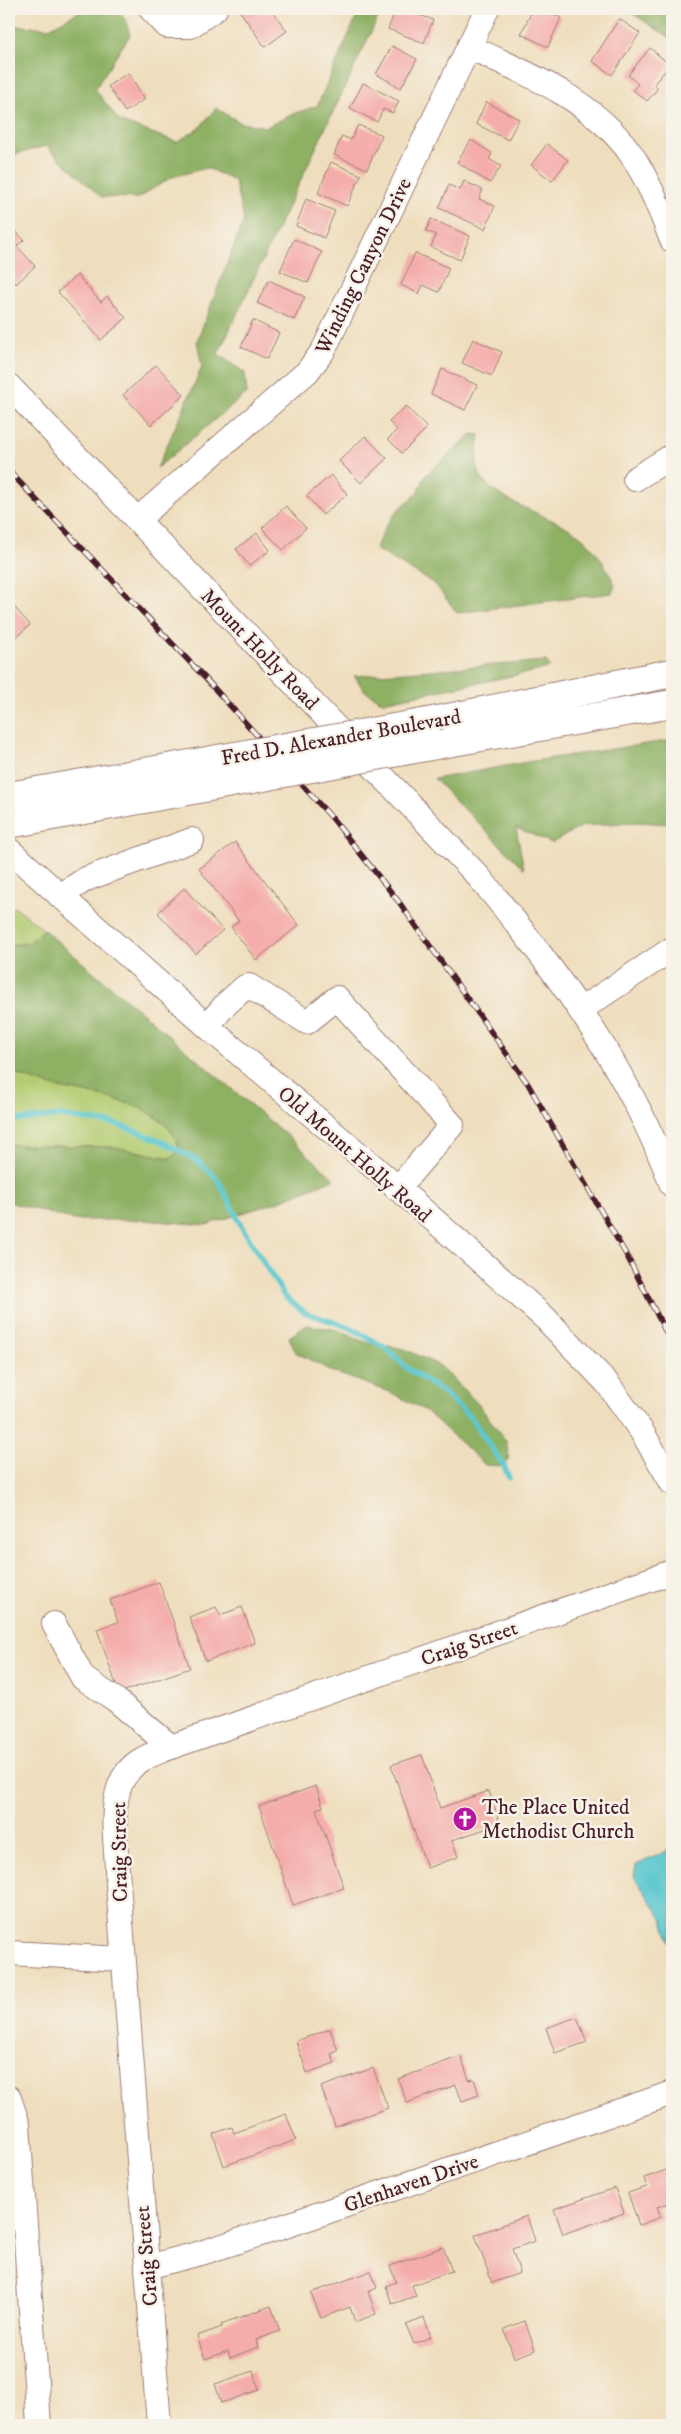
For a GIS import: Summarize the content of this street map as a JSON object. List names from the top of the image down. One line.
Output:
{"streets":{"main road":["Fred D. Alexander Boulevard"],"street":["Winding Canyon Drive","Mount Holly Road","Old Mount Holly Road","Craig Street","Glenhaven Drive"]},"crossings":[["Winding Canyon Drive","Mount Holly Road"],["Craig Street","Glenhaven Drive"]],"places":{"church":["The Place United Methodist Church"]}}
